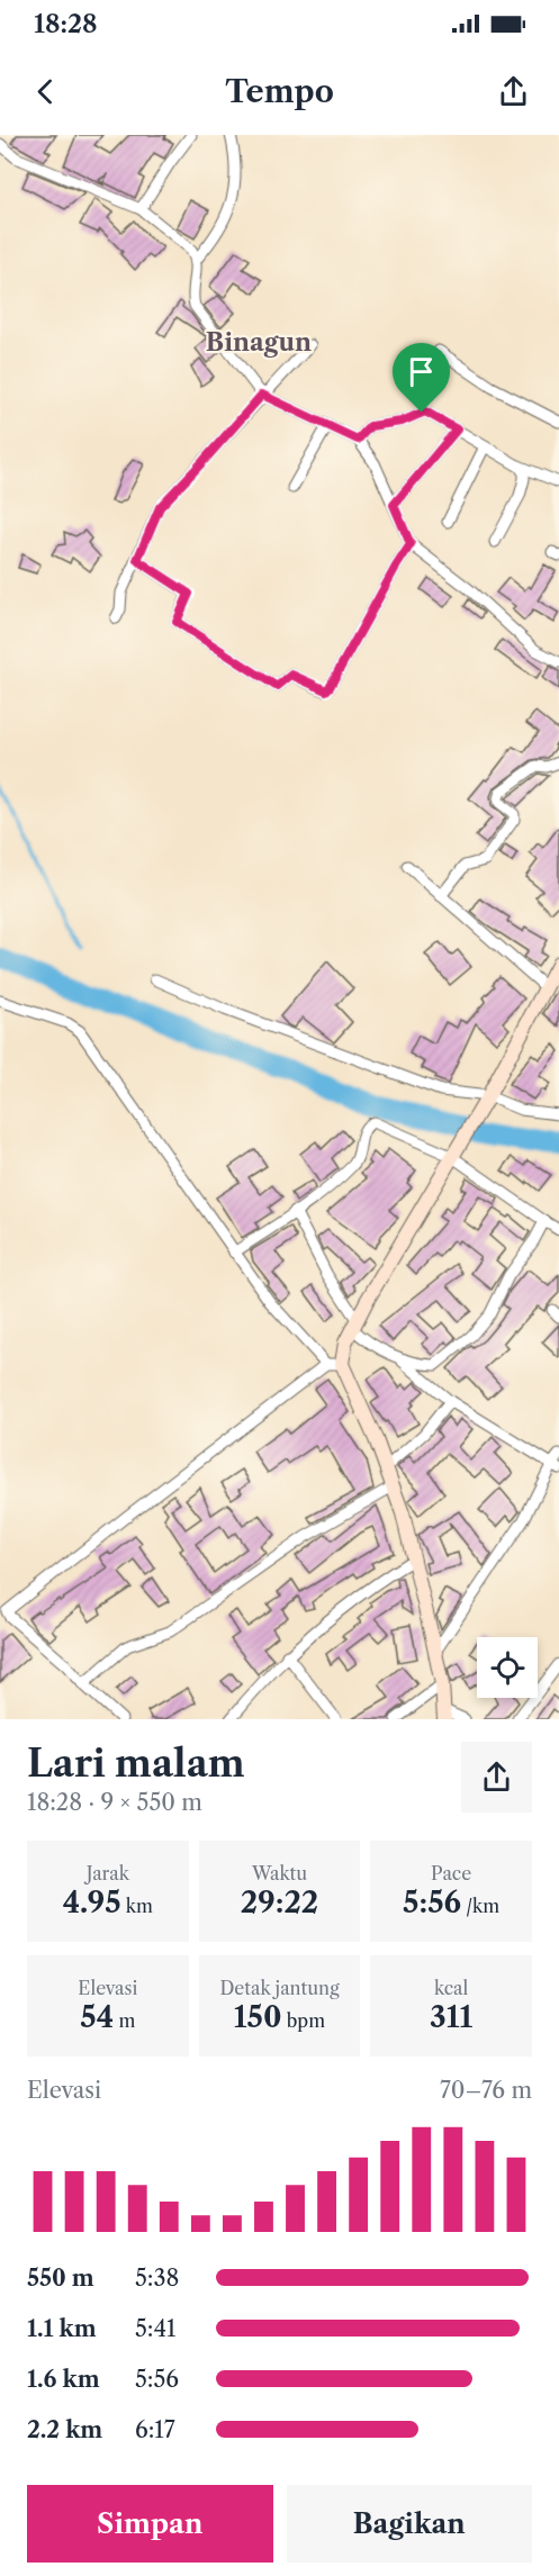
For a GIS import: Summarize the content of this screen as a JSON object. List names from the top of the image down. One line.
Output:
{"districts":["Binagun"],"page":{"status":"18:28","header":"Tempo","heading":["Lari malam","18:28 · 9 × 550 m"],"stats":[["Jarak","4.95 km"],["Waktu","29:22"],["Pace","5:56 /km"],["Elevasi","54 m"],["Detak jantung","150 bpm"],["kcal","311"]],"chart":["Elevasi","70–76 m"],"list":[{"name":"550 m","note":"5:38"},{"name":"1.1 km","note":"5:41"},{"name":"1.6 km","note":"5:56"},{"name":"2.2 km","note":"6:17"}],"buttons":["Simpan","Bagikan"]}}
